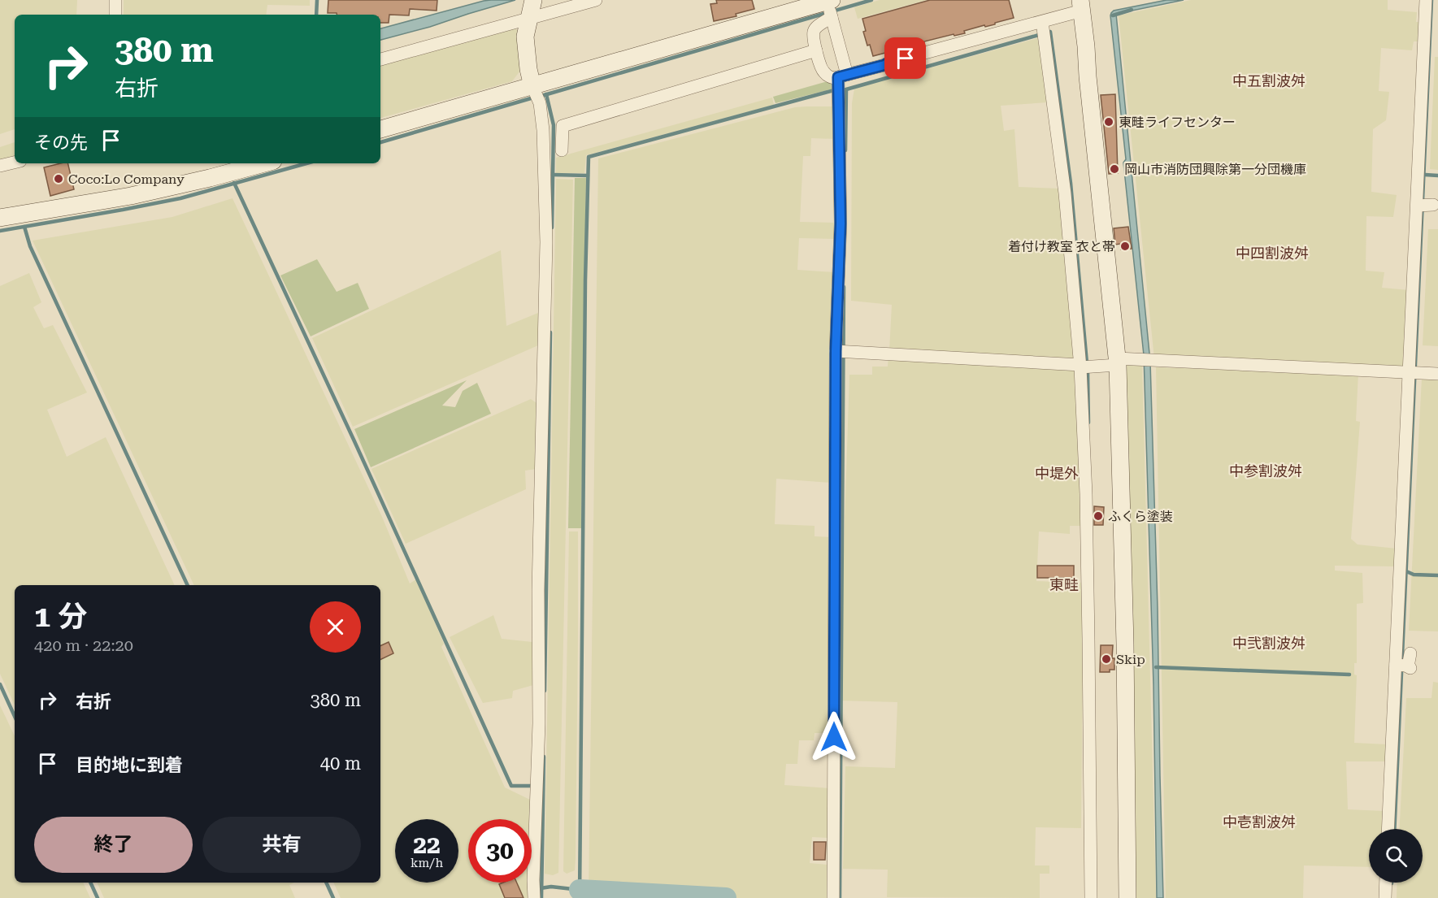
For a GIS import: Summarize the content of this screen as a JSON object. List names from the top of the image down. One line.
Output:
{"districts":["中五割波舛","中四割波舛","中参割波舛","中堤外","東畦","中弐割波舛","中壱割波舛"],"places":["東畦ライフセンター","岡山市消防団興除第一分団機庫","Coco:Lo Company","着付け教室 衣と帯","ふくら塗装","Skip"],"page":{"turn":["380 m","右折"],"then":"その先","heading":["1 分","420 m · 22:20"],"list":[{"name":"右折","value":"380 m"},{"name":"目的地に到着","value":"40 m"}],"buttons":["終了","共有"],"speed":"22 km/h","limit":"30"}}
